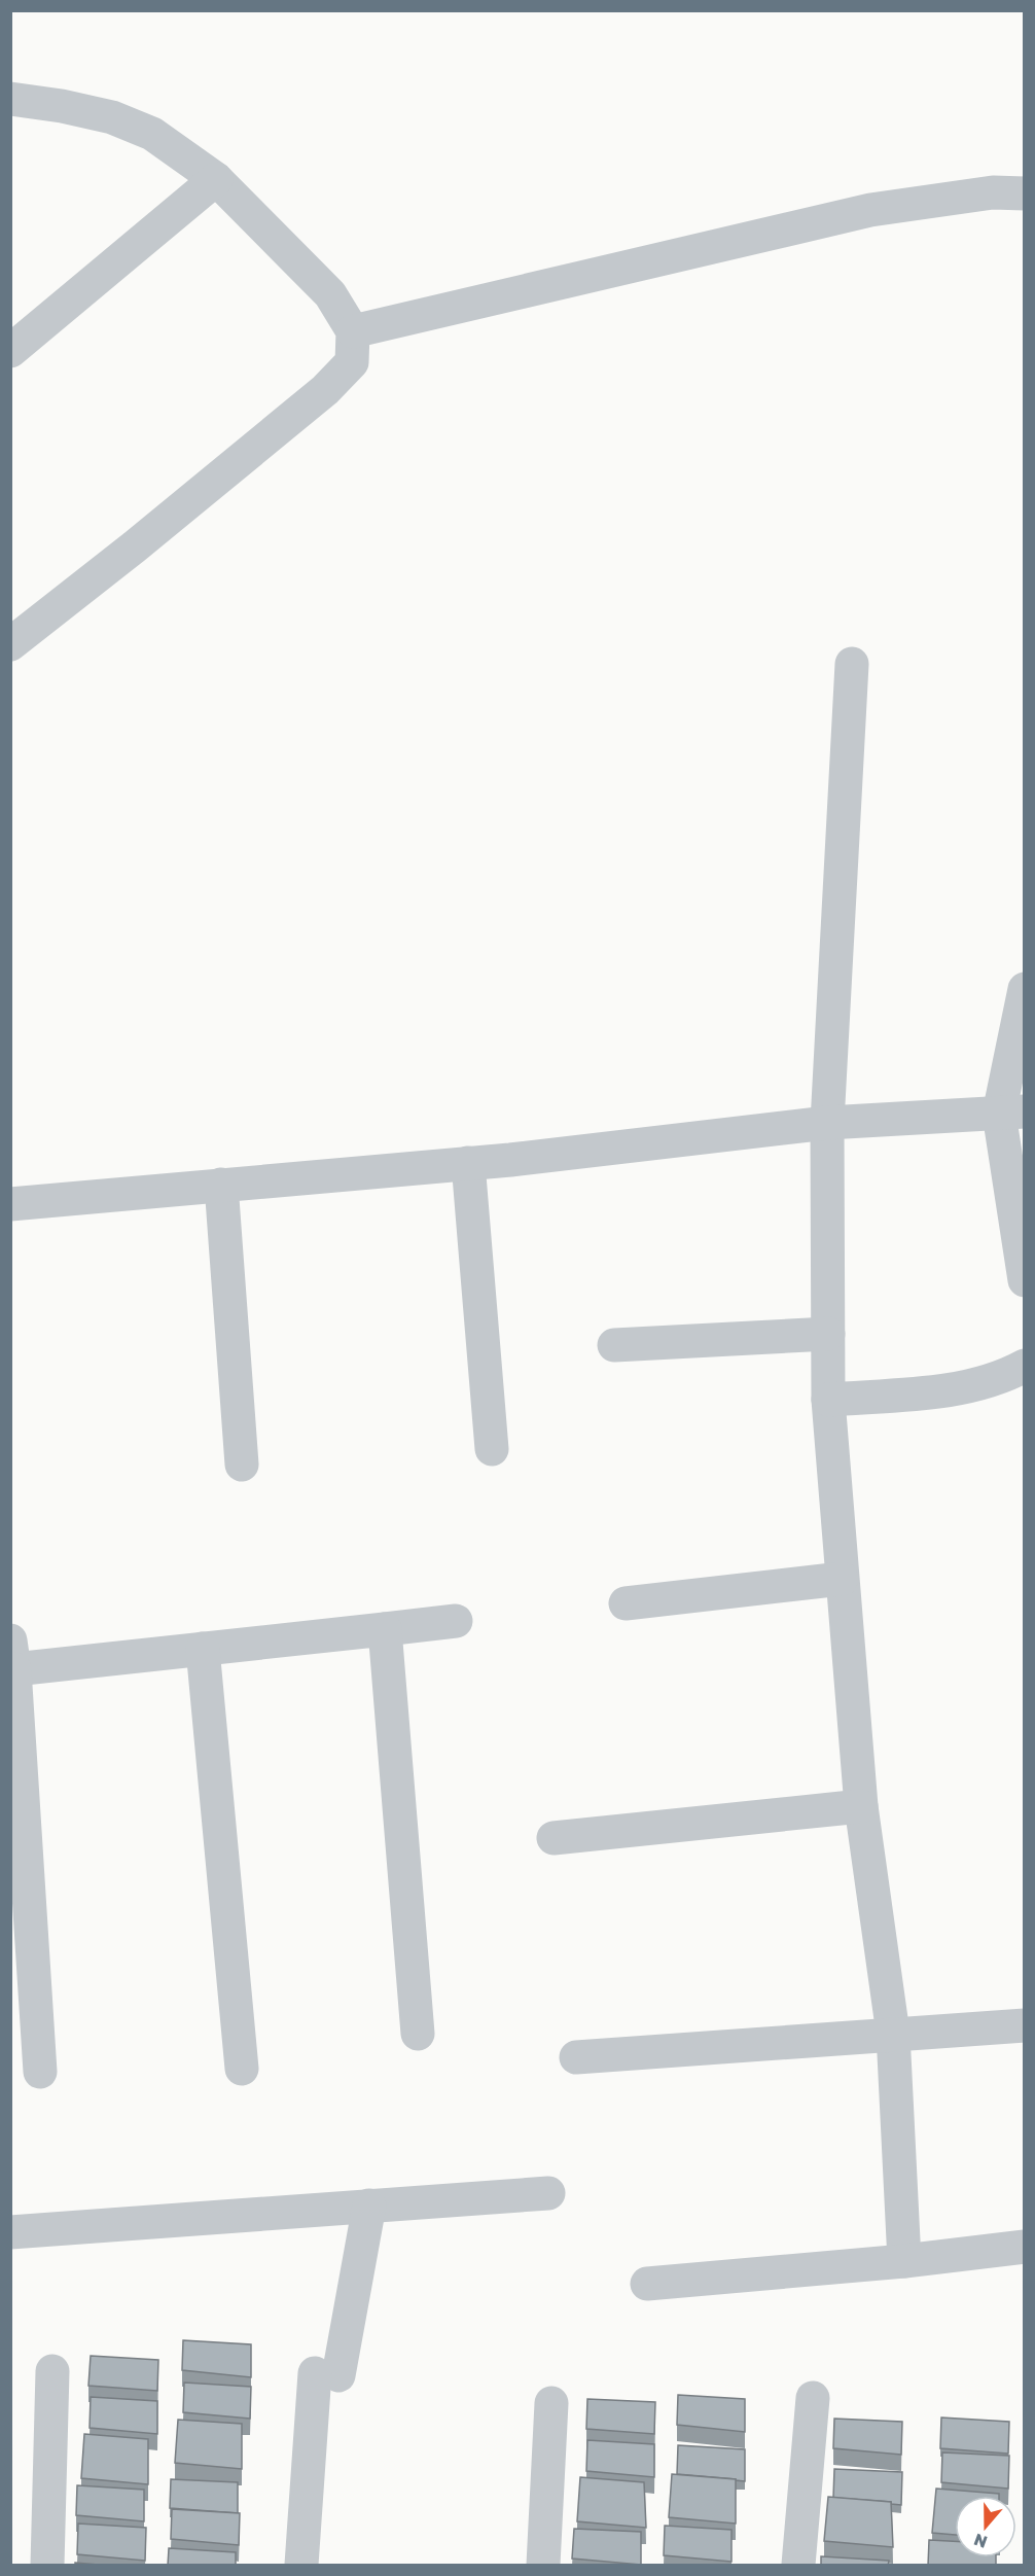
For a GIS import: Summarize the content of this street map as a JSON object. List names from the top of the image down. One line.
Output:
{"north":"bottom"}
